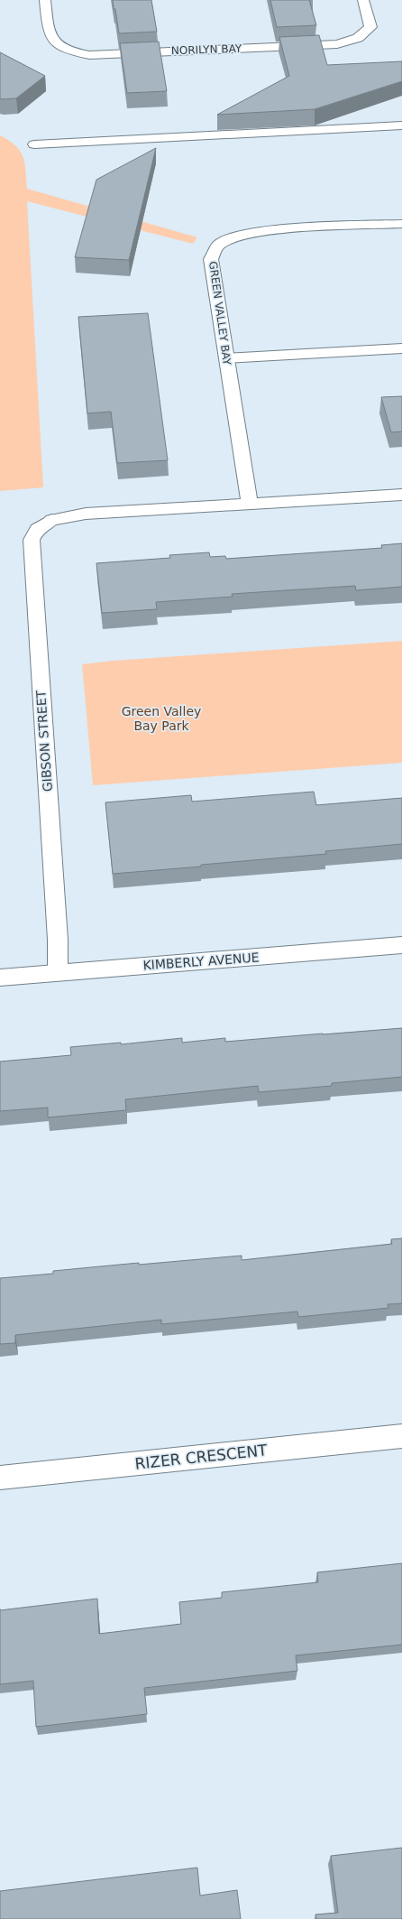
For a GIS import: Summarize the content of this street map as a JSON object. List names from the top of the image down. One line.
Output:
{"streets":{"street":["NORILYN BAY","GREEN VALLEY BAY","GIBSON STREET","KIMBERLY AVENUE","RIZER CRESCENT"]},"crossings":[["GREEN VALLEY BAY","GIBSON STREET"],["GIBSON STREET","KIMBERLY AVENUE"]],"parks":["Green Valley Bay Park"]}
